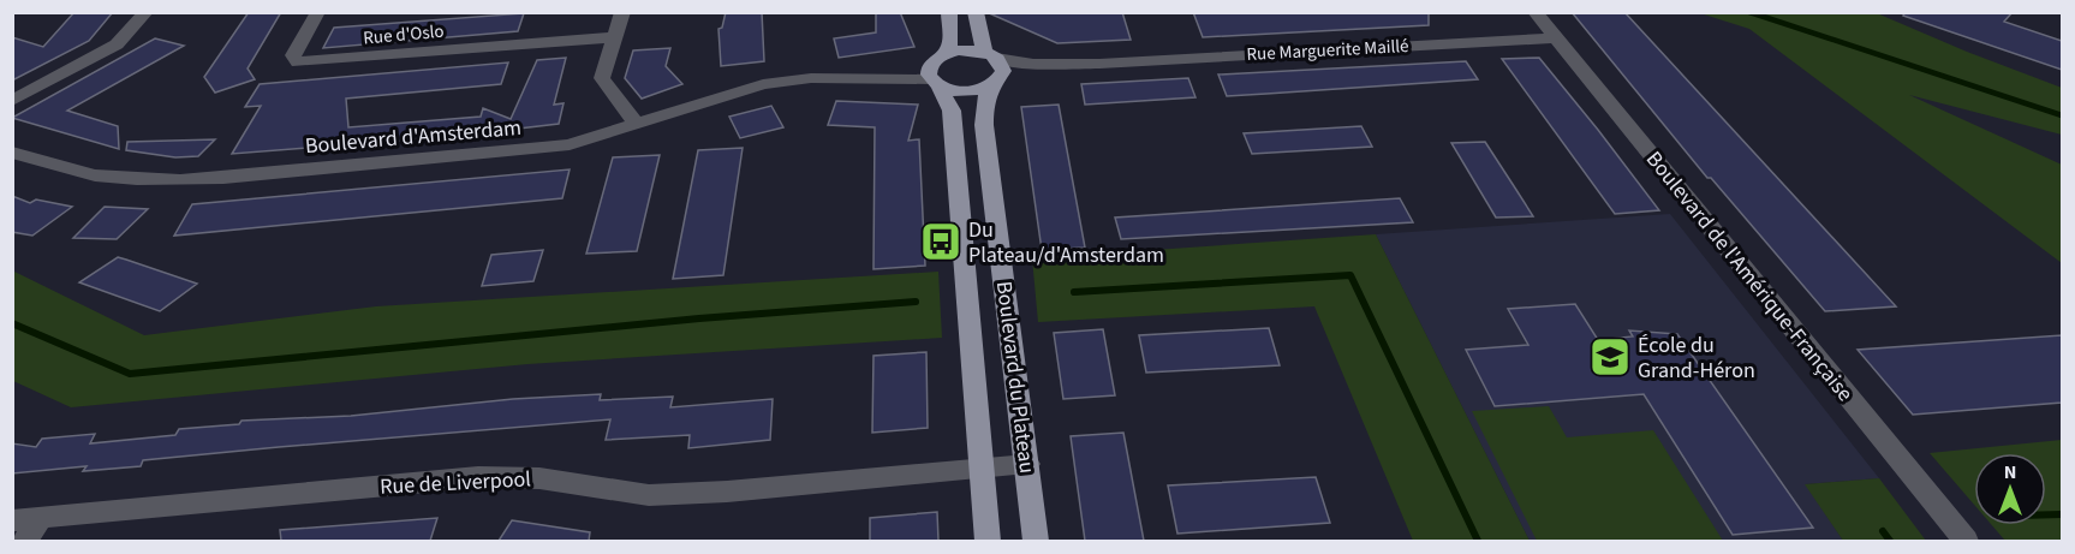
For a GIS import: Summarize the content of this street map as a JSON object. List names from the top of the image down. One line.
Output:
{"streets":{"main road":["Boulevard du Plateau"],"street":["Rue d'Oslo","Rue Marguerite Maillé","Boulevard d'Amsterdam","Boulevard de l'Amérique-Française","Rue de Liverpool"]},"crossings":[["Rue Marguerite Maillé","Boulevard de l'Amérique-Française"],["Rue Marguerite Maillé","Boulevard du Plateau"],["Boulevard d'Amsterdam","Boulevard du Plateau"],["Boulevard du Plateau","Rue de Liverpool"]],"places":{"bus stop":["Du Plateau/d'Amsterdam"],"school or university":["École du Grand-Héron"]},"north":"top"}
